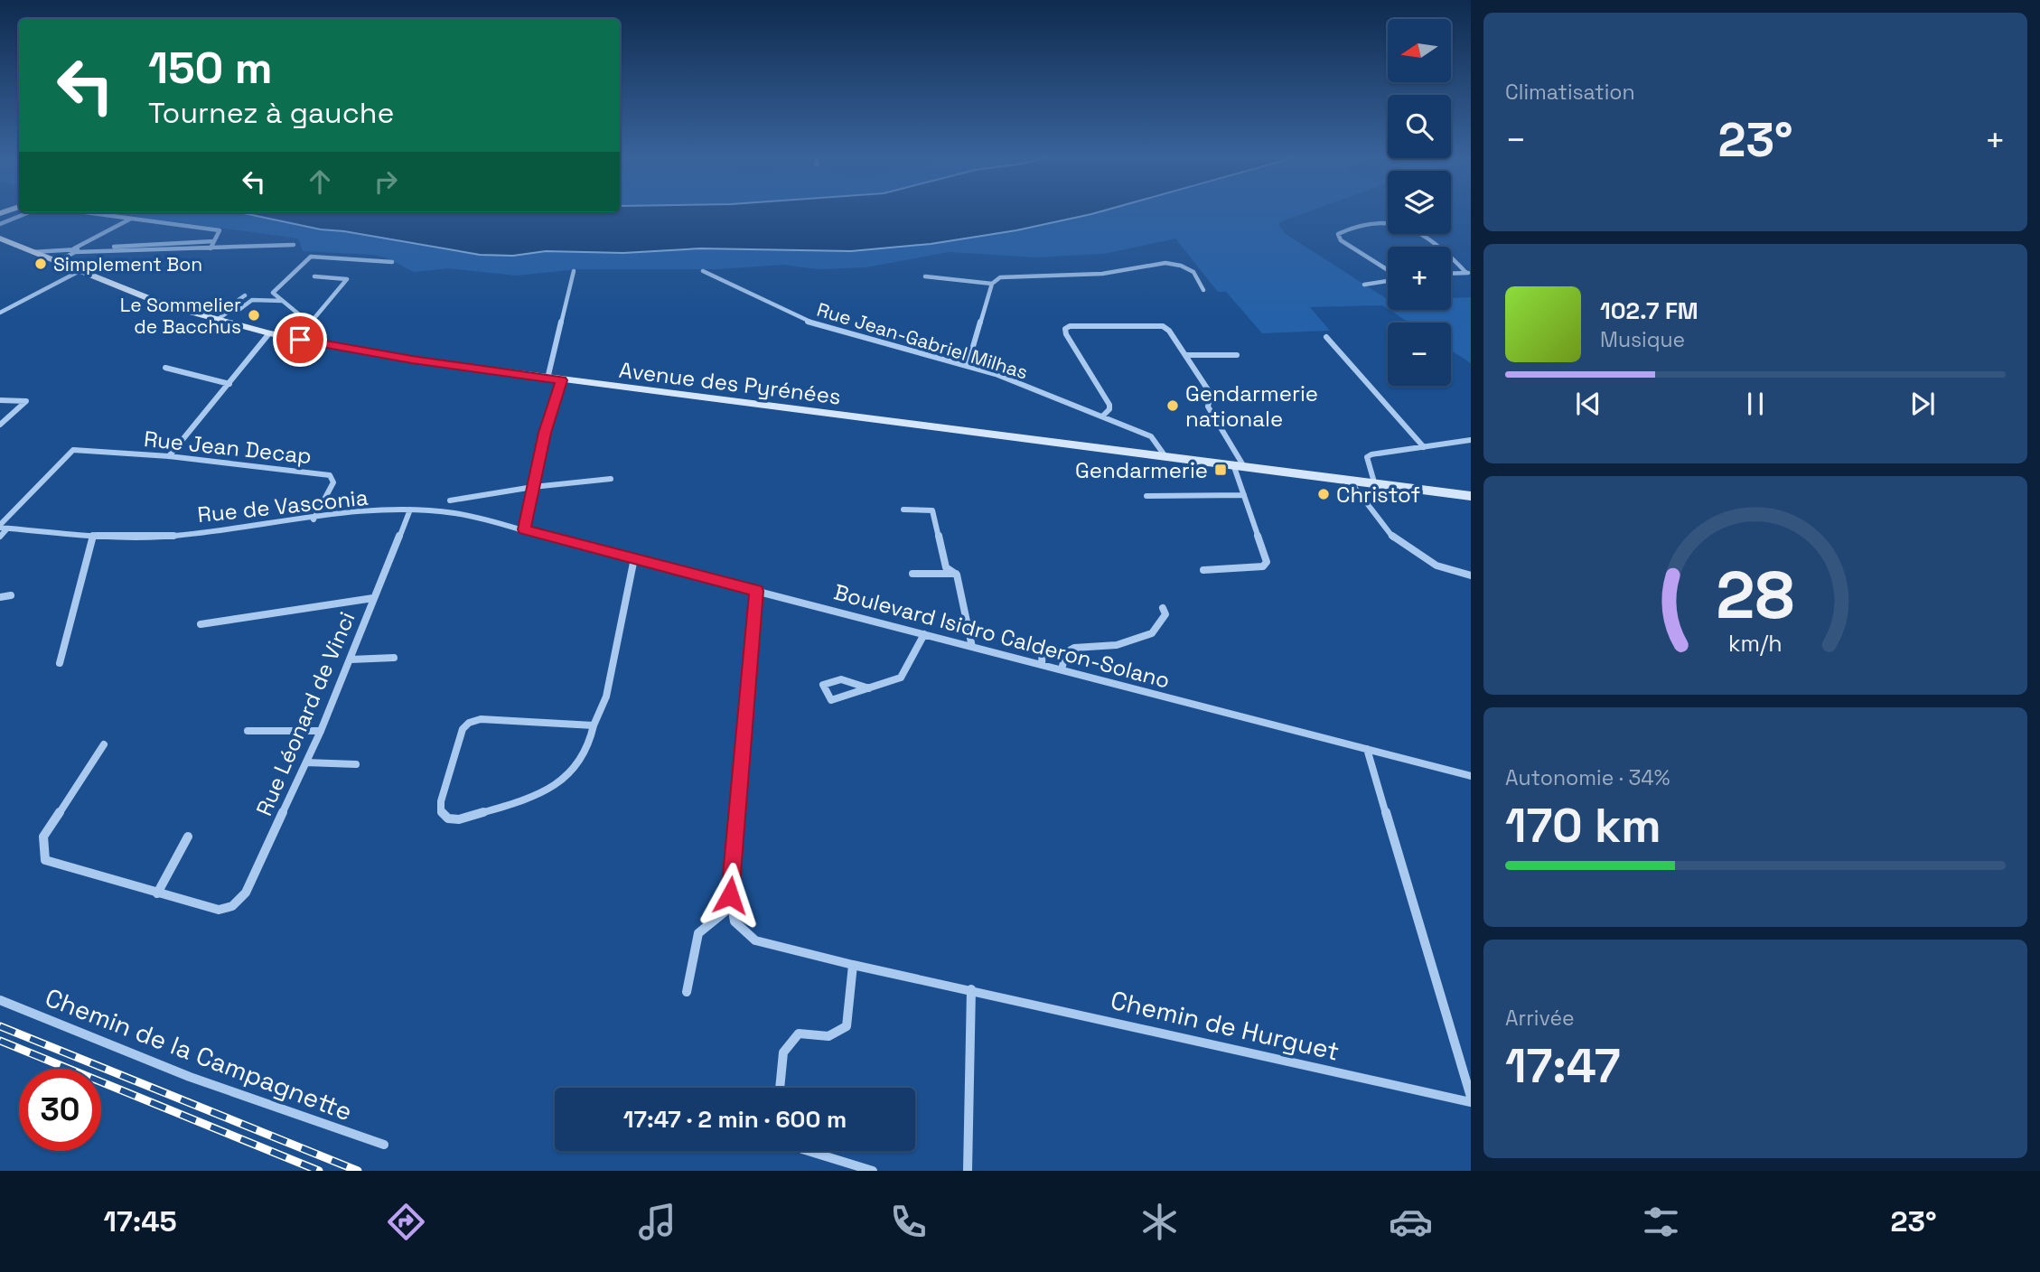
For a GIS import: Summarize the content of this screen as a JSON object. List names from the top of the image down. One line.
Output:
{"streets":{"main road":["Avenue des Pyrénées"],"street":["Rue Jean-Gabriel Milhas","Rue Jean Decap","Rue de Vasconia","Boulevard Isidro Calderon-Solano","Rue Léonard de Vinci","Chemin de Hurguet","Chemin de la Campagnette"]},"crossings":[["Rue Jean-Gabriel Milhas","Avenue des Pyrénées"],["Rue Jean Decap","Rue de Vasconia"],["Rue de Vasconia","Boulevard Isidro Calderon-Solano"],["Rue de Vasconia","Rue Léonard de Vinci"]],"places":{"other":["Simplement Bon","Le Sommelier de Bacchus","Gendarmerie nationale","Christof"],"transit":["Gendarmerie"]},"north":"left","page":{"tile":["Climatisation",["Autonomie · 34%","170 km"],["Arrivée","17:47"]],"map_buttons":["+","−"],"turn":["150 m","Tournez à gauche"],"heat":["−","23°","+"],"song":["102.7 FM","Musique"],"limit":"30","trip":"17:47 · 2 min · 600 m","tabs":["17:45","23°"],"gauge":["28","km/h"]}}
